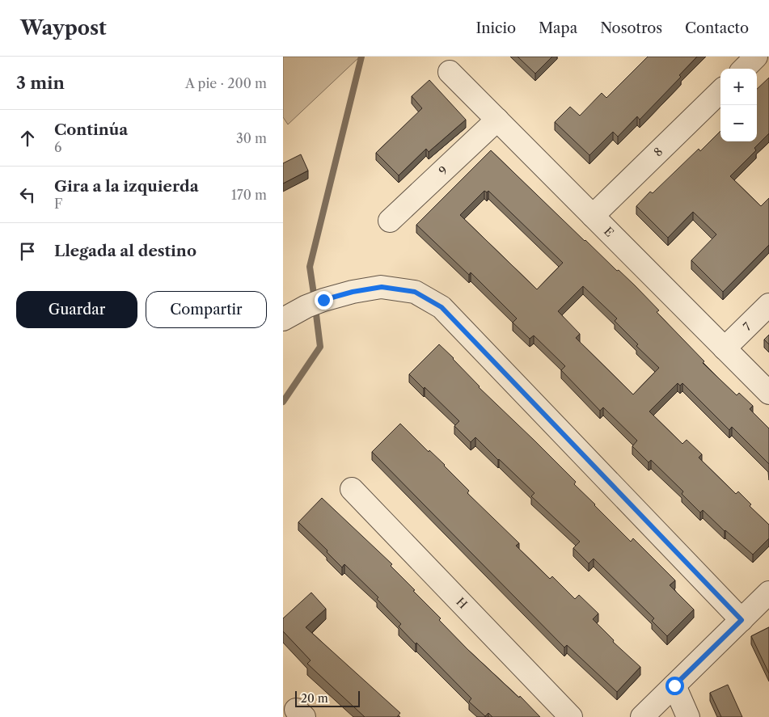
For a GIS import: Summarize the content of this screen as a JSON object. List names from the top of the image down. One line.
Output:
{"streets":{"street":["8","9","E","7","H"]},"crossings":[["8","E"],["9","E"],["E","7"]],"scale_bar":"20 m","page":{"header":"Waypost","nav":["Inicio","Mapa","Nosotros","Contacto"],"heading":["3 min","A pie · 200 m"],"map_buttons":["+","−"],"list":[["Continúa","6","30 m"],["Gira a la izquierda","F","170 m"],"Llegada al destino"],"buttons":["Guardar","Compartir"],"scale":"20 m"}}
